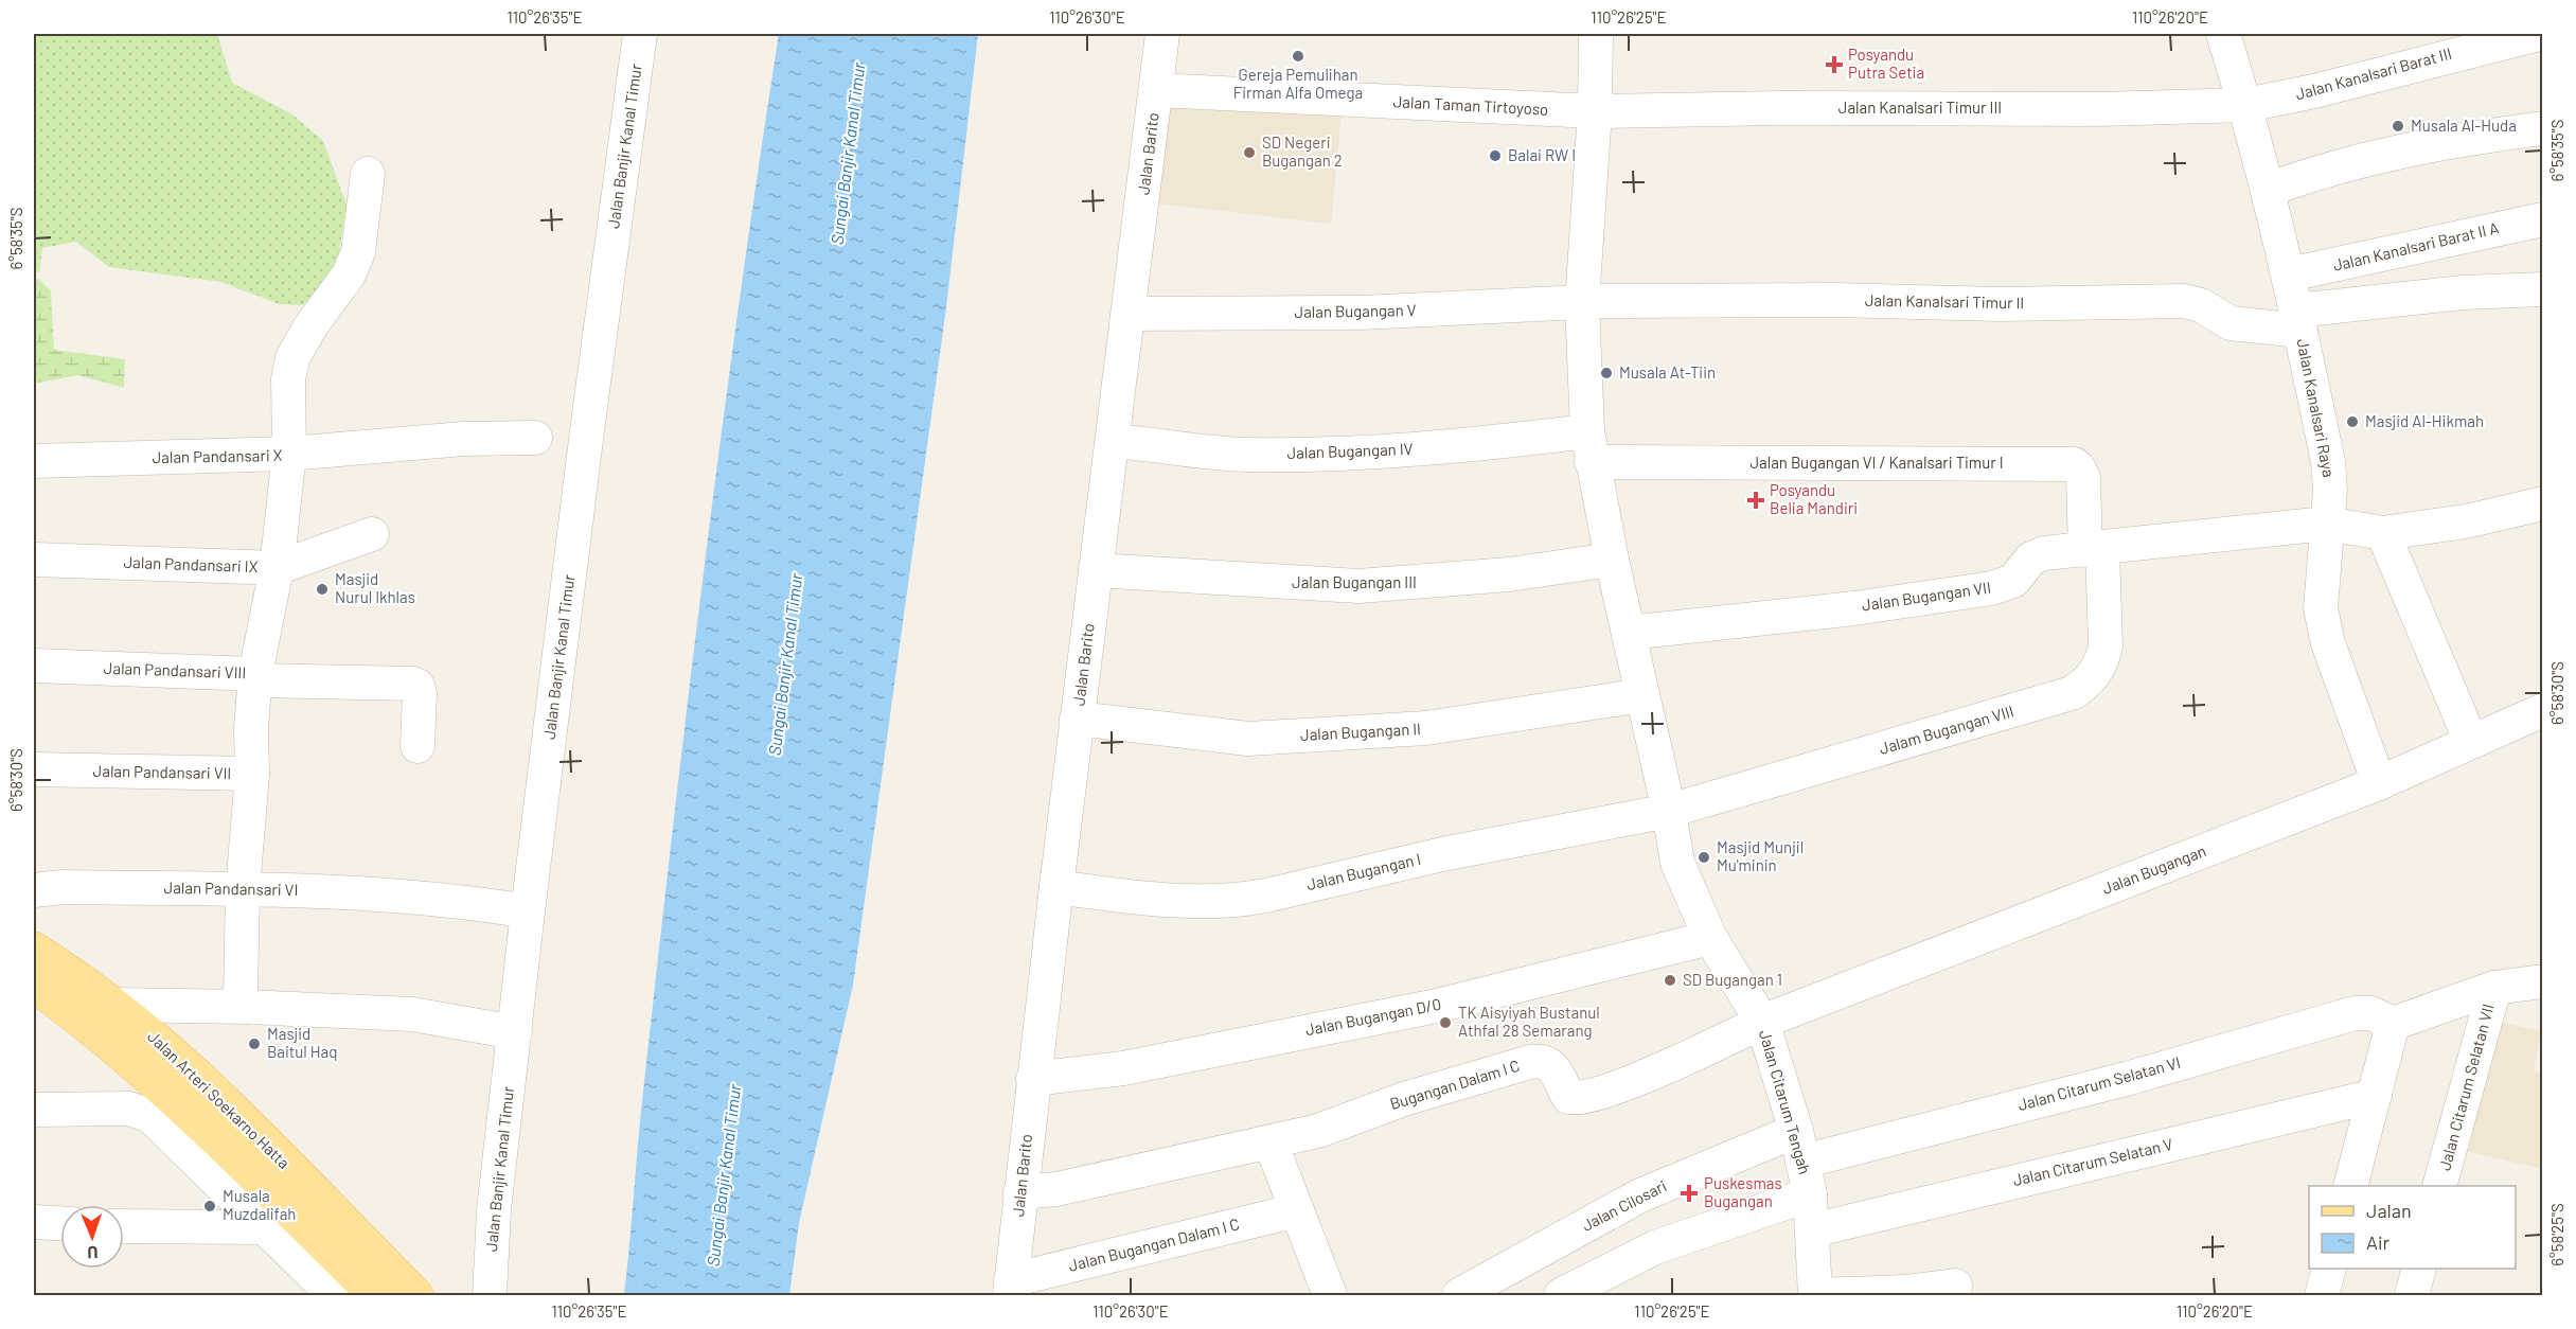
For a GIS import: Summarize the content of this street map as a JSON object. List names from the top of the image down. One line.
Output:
{"streets":{"main road":["Jalan Arteri Soekarno Hatta"],"street":["Jalan Kanalsari Barat III","Jalan Taman Tirtoyoso","Jalan Kanalsari Timur III","Jalan Banjir Kanal Timur","Jalan Barito","Jalan Kanalsari Barat II A","Jalan Kanalsari Timur II","Jalan Bugangan V","Jalan Kanalsari Raya","Jalan Bugangan IV","Jalan Pandansari X","Jalan Bugangan VI / Kanalsari Timur I","Jalan Pandansari IX","Jalan Bugangan III","Jalan Bugangan VII","Jalan Pandansari VIII","Jalam Bugangan VIII","Jalan Bugangan II","Jalan Pandansari VII","Jalan Bugangan","Jalan Bugangan I","Jalan Pandansari VI","Jalan Bugangan D/0","Jalan Citarum Selatan VI","Bugangan Dalam I C","Jalan Citarum Selatan VII","Jalan Citarum Tengah","Jalan Citarum Selatan V","Jalan Cilosari","Jalan Bugangan Dalam I C"]},"crossings":[["Jalan Kanalsari Barat III","Jalan Kanalsari Timur III"],["Jalan Kanalsari Barat III","Jalan Kanalsari Raya"],["Jalan Taman Tirtoyoso","Jalan Kanalsari Timur III"],["Jalan Taman Tirtoyoso","Jalan Barito"],["Jalan Taman Tirtoyoso","Jalan Citarum Tengah"],["Jalan Kanalsari Timur III","Jalan Kanalsari Raya"],["Jalan Kanalsari Timur III","Jalan Citarum Tengah"],["Jalan Banjir Kanal Timur","Jalan Pandansari VI"],["Jalan Barito","Jalan Bugangan V"],["Jalan Barito","Jalan Bugangan IV"],["Jalan Barito","Jalan Bugangan III"],["Jalan Barito","Jalan Bugangan II"],["Jalan Barito","Jalan Bugangan I"],["Jalan Barito","Jalan Bugangan D/0"],["Jalan Barito","Jalan Bugangan Dalam I C"],["Jalan Kanalsari Barat II A","Jalan Kanalsari Raya"],["Jalan Kanalsari Timur II","Jalan Bugangan V"],["Jalan Kanalsari Timur II","Jalan Kanalsari Raya"],["Jalan Kanalsari Timur II","Jalan Citarum Tengah"],["Jalan Bugangan V","Jalan Citarum Tengah"],["Jalan Kanalsari Raya","Jalan Bugangan VII"],["Jalan Kanalsari Raya","Jalan Bugangan"],["Jalan Bugangan IV","Jalan Bugangan VI / Kanalsari Timur I"],["Jalan Bugangan IV","Jalan Citarum Tengah"],["Jalan Pandansari X","Jalan Pandansari IX"],["Jalan Bugangan VI / Kanalsari Timur I","Jalan Bugangan VII"],["Jalan Bugangan VI / Kanalsari Timur I","Jalam Bugangan VIII"],["Jalan Bugangan VI / Kanalsari Timur I","Jalan Citarum Tengah"],["Jalan Pandansari IX","Jalan Pandansari VIII"],["Jalan Bugangan III","Jalan Citarum Tengah"],["Jalan Bugangan VII","Jalam Bugangan VIII"],["Jalan Bugangan VII","Jalan Citarum Tengah"],["Jalan Pandansari VIII","Jalan Pandansari VII"],["Jalam Bugangan VIII","Jalan Bugangan I"],["Jalam Bugangan VIII","Jalan Citarum Tengah"],["Jalan Bugangan II","Jalan Citarum Tengah"],["Jalan Pandansari VII","Jalan Pandansari VI"],["Jalan Bugangan","Bugangan Dalam I C"],["Jalan Bugangan","Jalan Citarum Tengah"],["Jalan Bugangan I","Jalan Citarum Tengah"],["Jalan Bugangan D/0","Jalan Citarum Tengah"],["Jalan Citarum Selatan VI","Jalan Citarum Tengah"],["Jalan Citarum Selatan VI","Jalan Cilosari"],["Bugangan Dalam I C","Jalan Citarum Tengah"],["Jalan Citarum Tengah","Jalan Citarum Selatan V"],["Jalan Citarum Tengah","Jalan Cilosari"]],"water":["Sungai Banjir Kanal Timur"],"places":{"other":["Gereja Pemulihan Firman Alfa Omega","Musala Al-Huda","SD Negeri Bugangan 2","Balai RW I","Musala At-Tiin","Masjid Al-Hikmah","Masjid Nurul Ikhlas","Masjid Munjil Mu'minin","SD Bugangan 1","TK Aisyiyah Bustanul Athfal 28 Semarang","Masjid Baitul Haq","Musala Muzdalifah"],"health":["Posyandu Putra Setia","Posyandu Belia Mandiri","Puskesmas Bugangan"]},"legend":["Jalan","Air"],"north":"bottom","coordinates":["110°26'35\"E","110°26'30\"E","110°26'25\"E","110°26'20\"E","6°58'35\"S","6°58'30\"S","6°58'25\"S"]}
